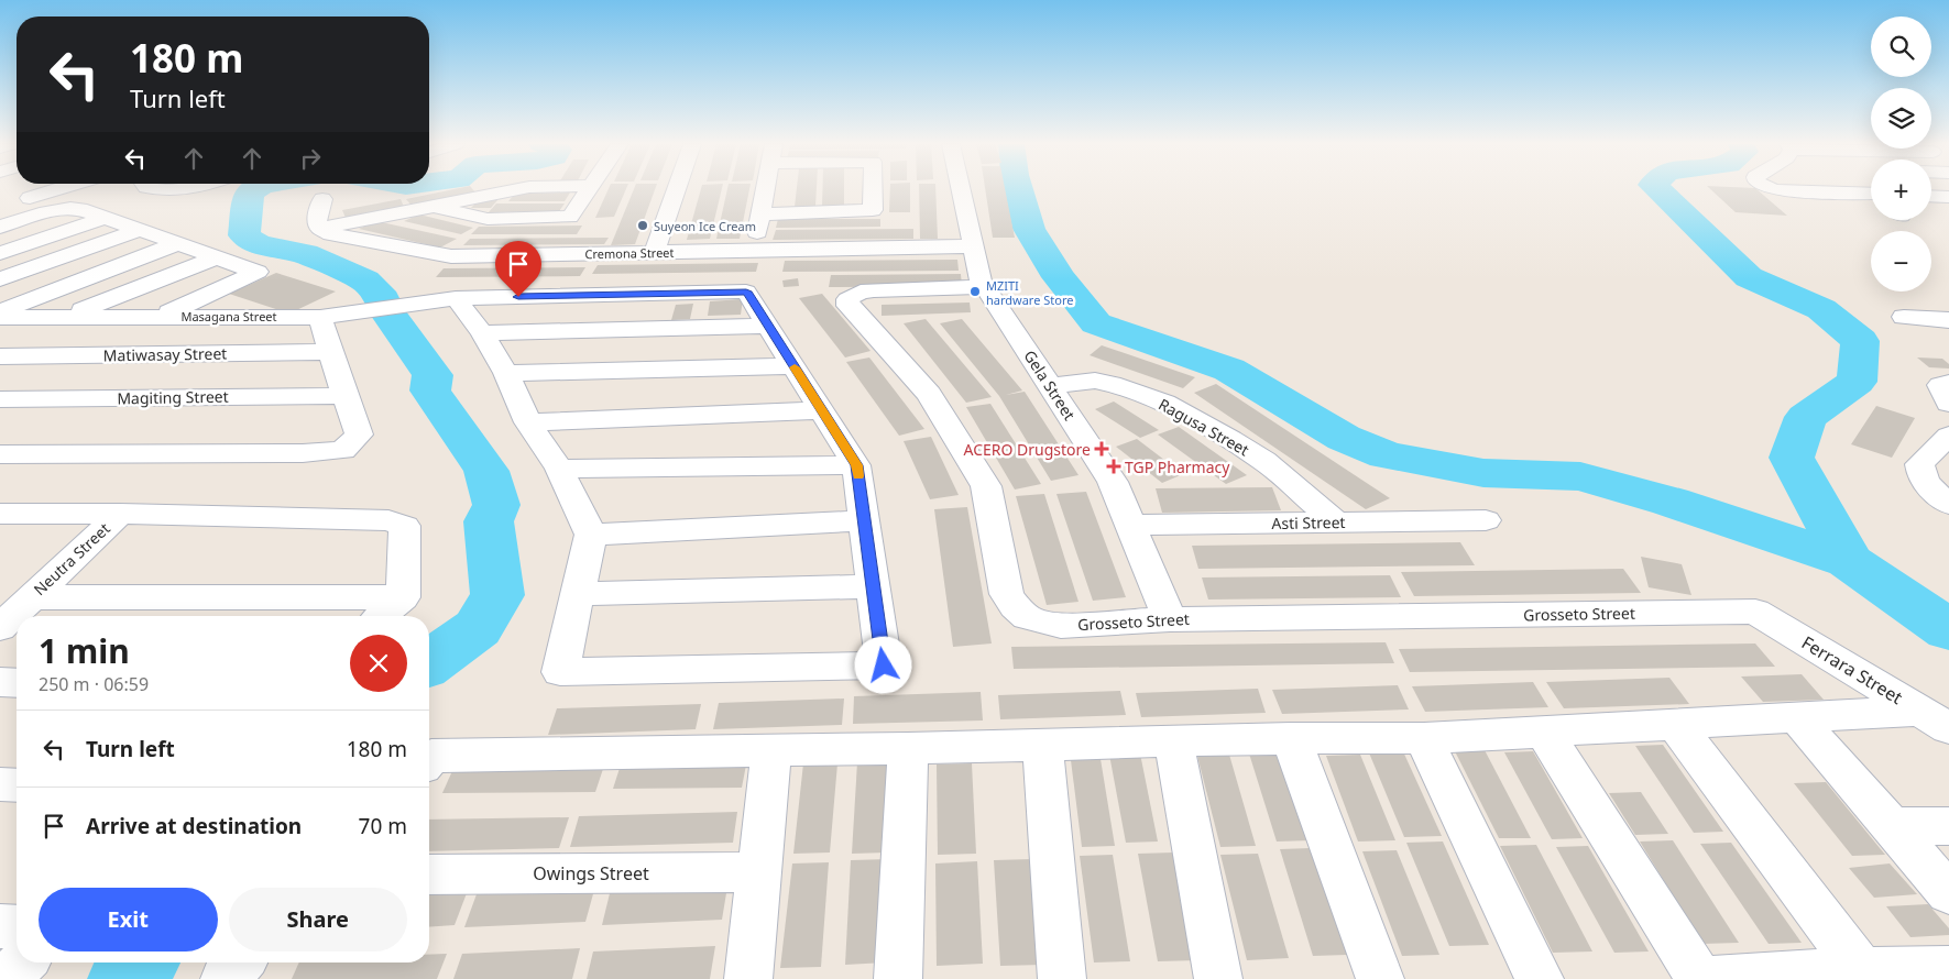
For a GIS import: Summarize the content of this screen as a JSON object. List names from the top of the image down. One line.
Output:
{"streets":{"street":["Cremona Street","Masagana Street","Matiwasay Street","Gela Street","Magiting Street","Ragusa Street","Asti Street","Neutra Street","Grosseto Street","Ferrara Street","Owings Street"]},"crossings":[["Cremona Street","Gela Street"],["Gela Street","Ragusa Street"],["Gela Street","Asti Street"],["Gela Street","Grosseto Street"],["Ragusa Street","Asti Street"],["Grosseto Street","Ferrara Street"]],"places":{"other":["Suyeon Ice Cream","MZITI hardware Store"],"health":["ACERO Drugstore","TGP Pharmacy"]},"page":{"map_buttons":["+","−"],"turn":["180 m","Turn left"],"heading":["1 min","250 m · 06:59"],"list":[{"name":"Turn left","value":"180 m"},{"name":"Arrive at destination","value":"70 m"}],"buttons":["Exit","Share"]}}
